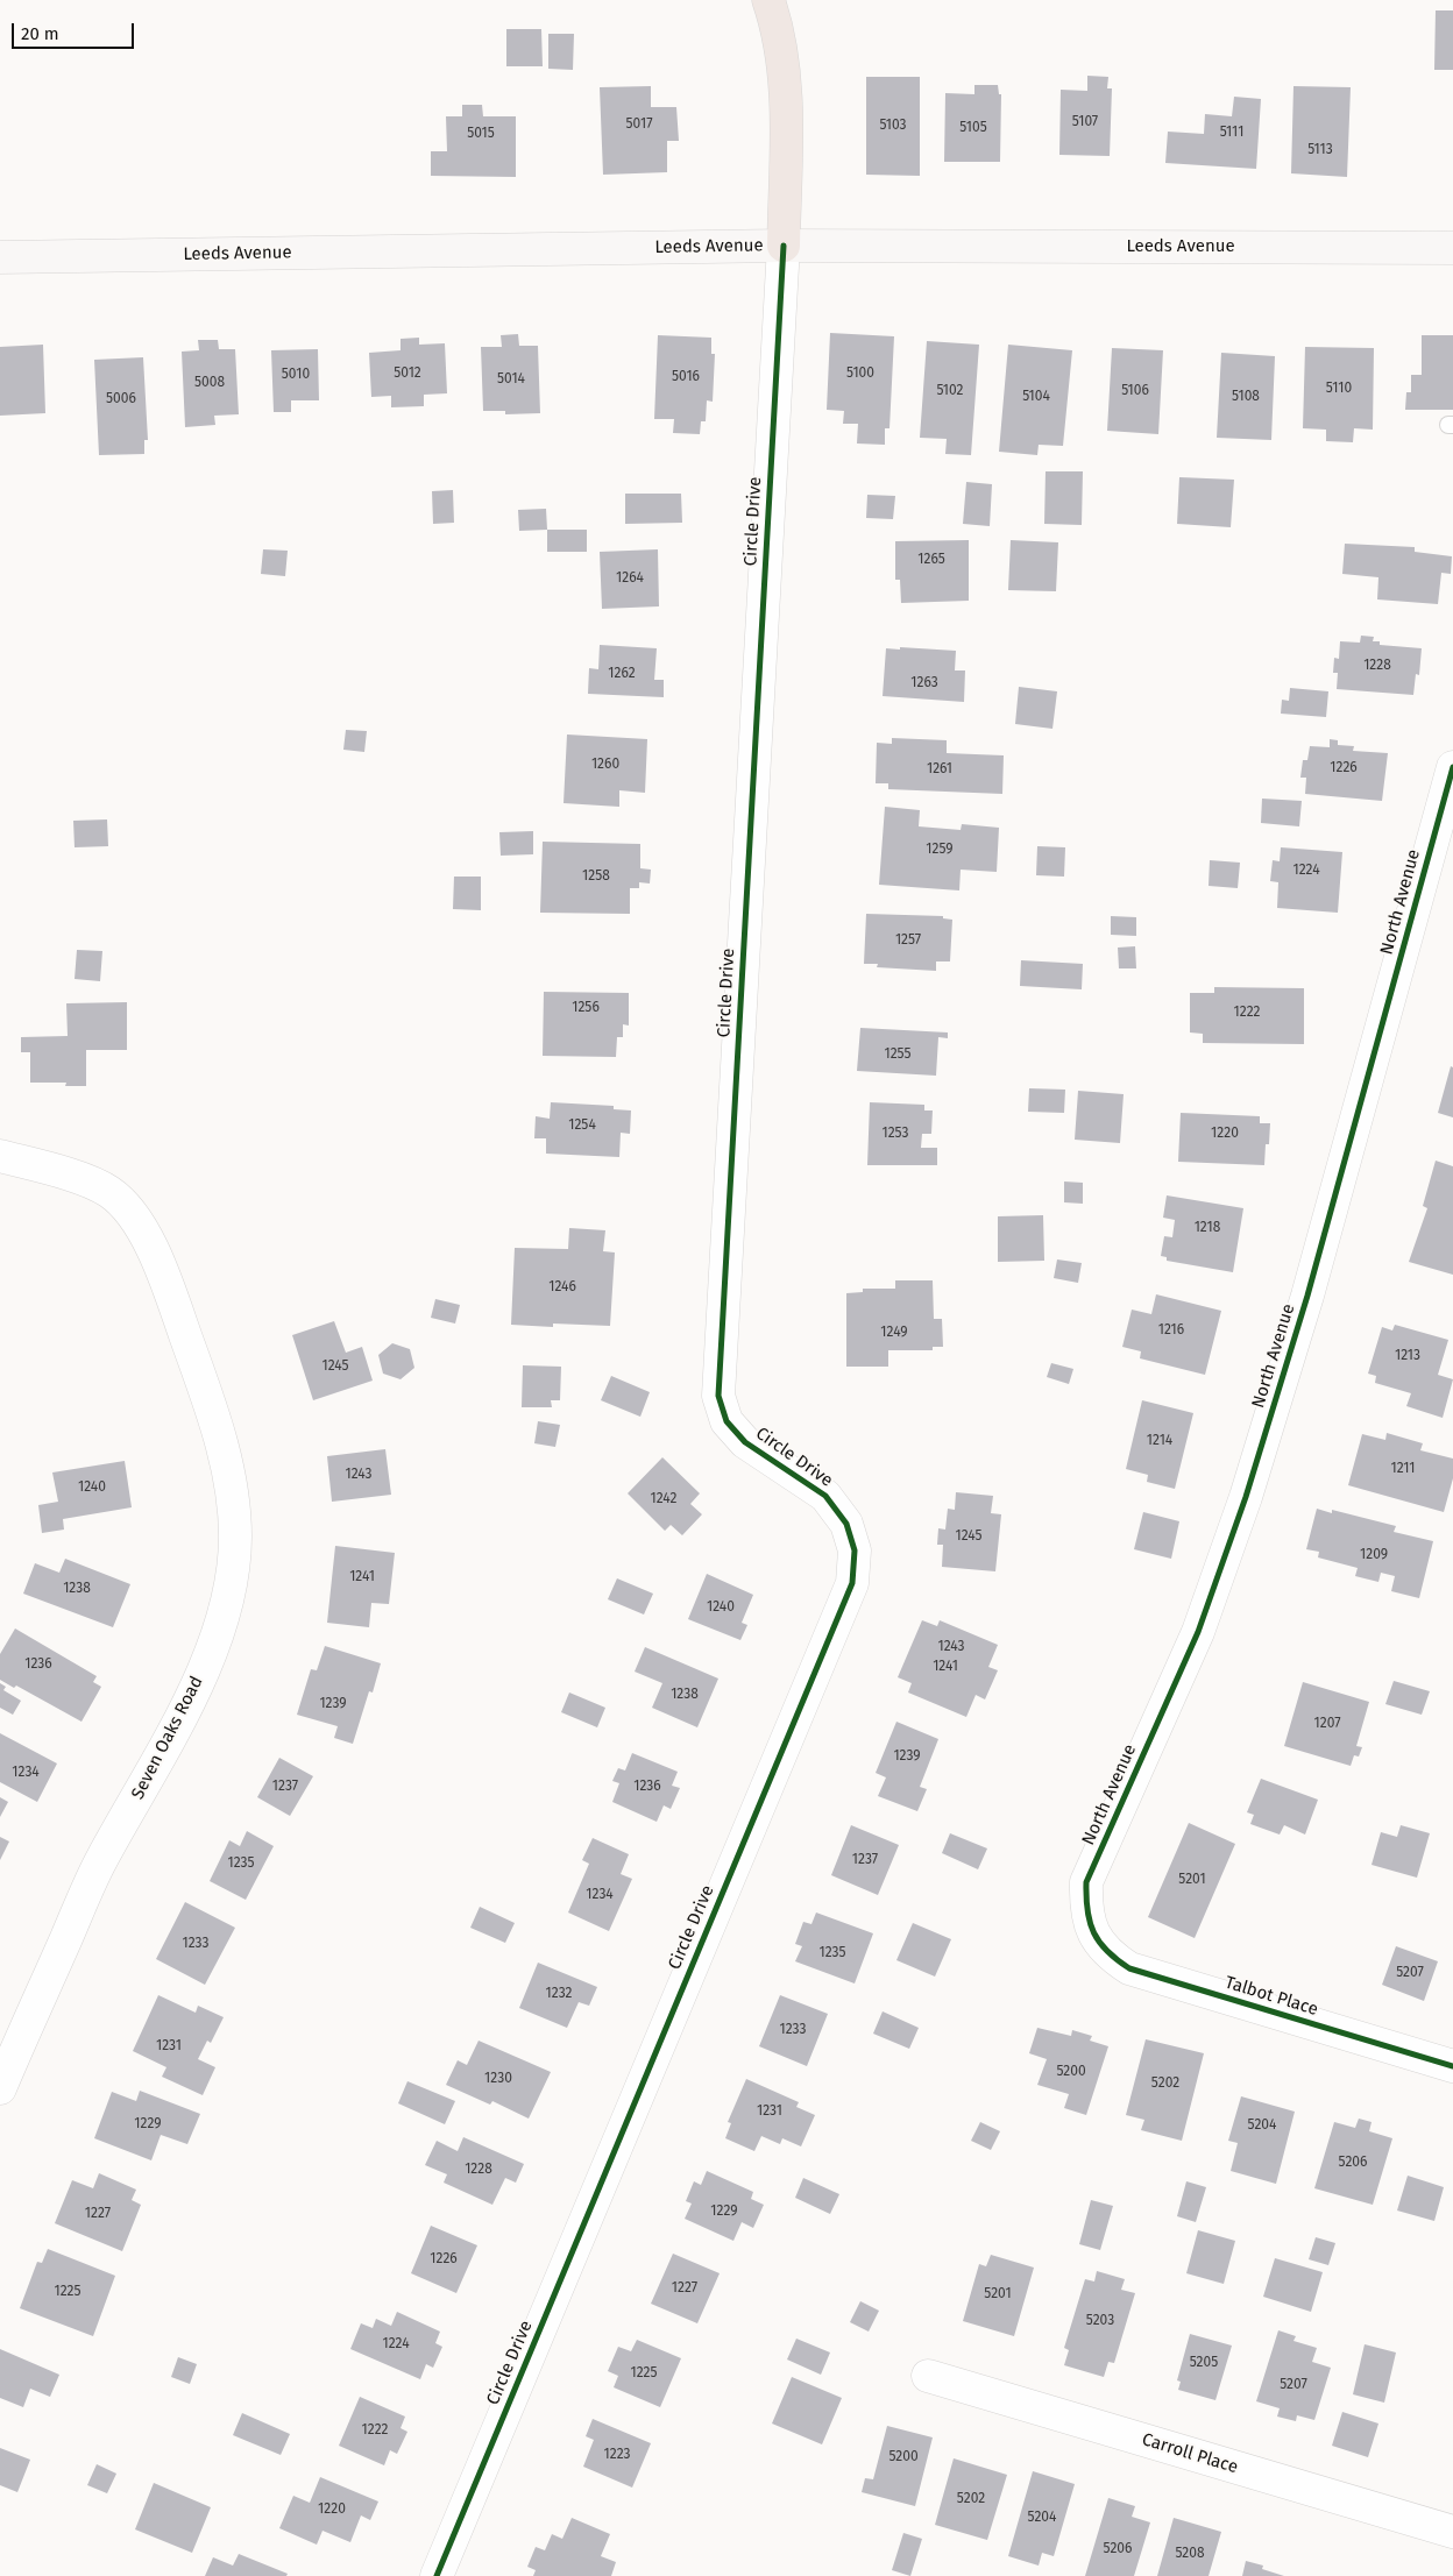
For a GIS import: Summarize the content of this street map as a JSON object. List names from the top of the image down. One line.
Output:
{"streets":{"street":["Leeds Avenue","Circle Drive","North Avenue","Seven Oaks Road","Talbot Place","Carroll Place"]},"crossings":[["Leeds Avenue","Circle Drive"],["North Avenue","Talbot Place"]],"house_numbers":["5107","5017","5103","5105","5111","5015","5113","5012","5100","5010","5016","5014","5008","5110","5102","5106","5104","5108","5006","1265","1264","1228","1262","1263","1260","1226","1261","1259","1224","1258","1257","1256","1222","1255","1254","1253","1220","1218","1246","1216","1249","1213","1245","1214","1211","1243","1240","1242","1245","1209","1241","1238","1240","1243","1236","1241","1238","1239","1207","1239","1234","1237","1236","1237","1235","5201","1234","1233","1235","5207","1232","1233","1231","5200","1230","5202","1231","1229","5204","5206","1228","1229","1227","1226","1227","1225","5201","5203","1224","5205","1225","5207","1222","1223","5200","5202","1220","5204","5206","5208"],"scale_bar":"20 m"}
